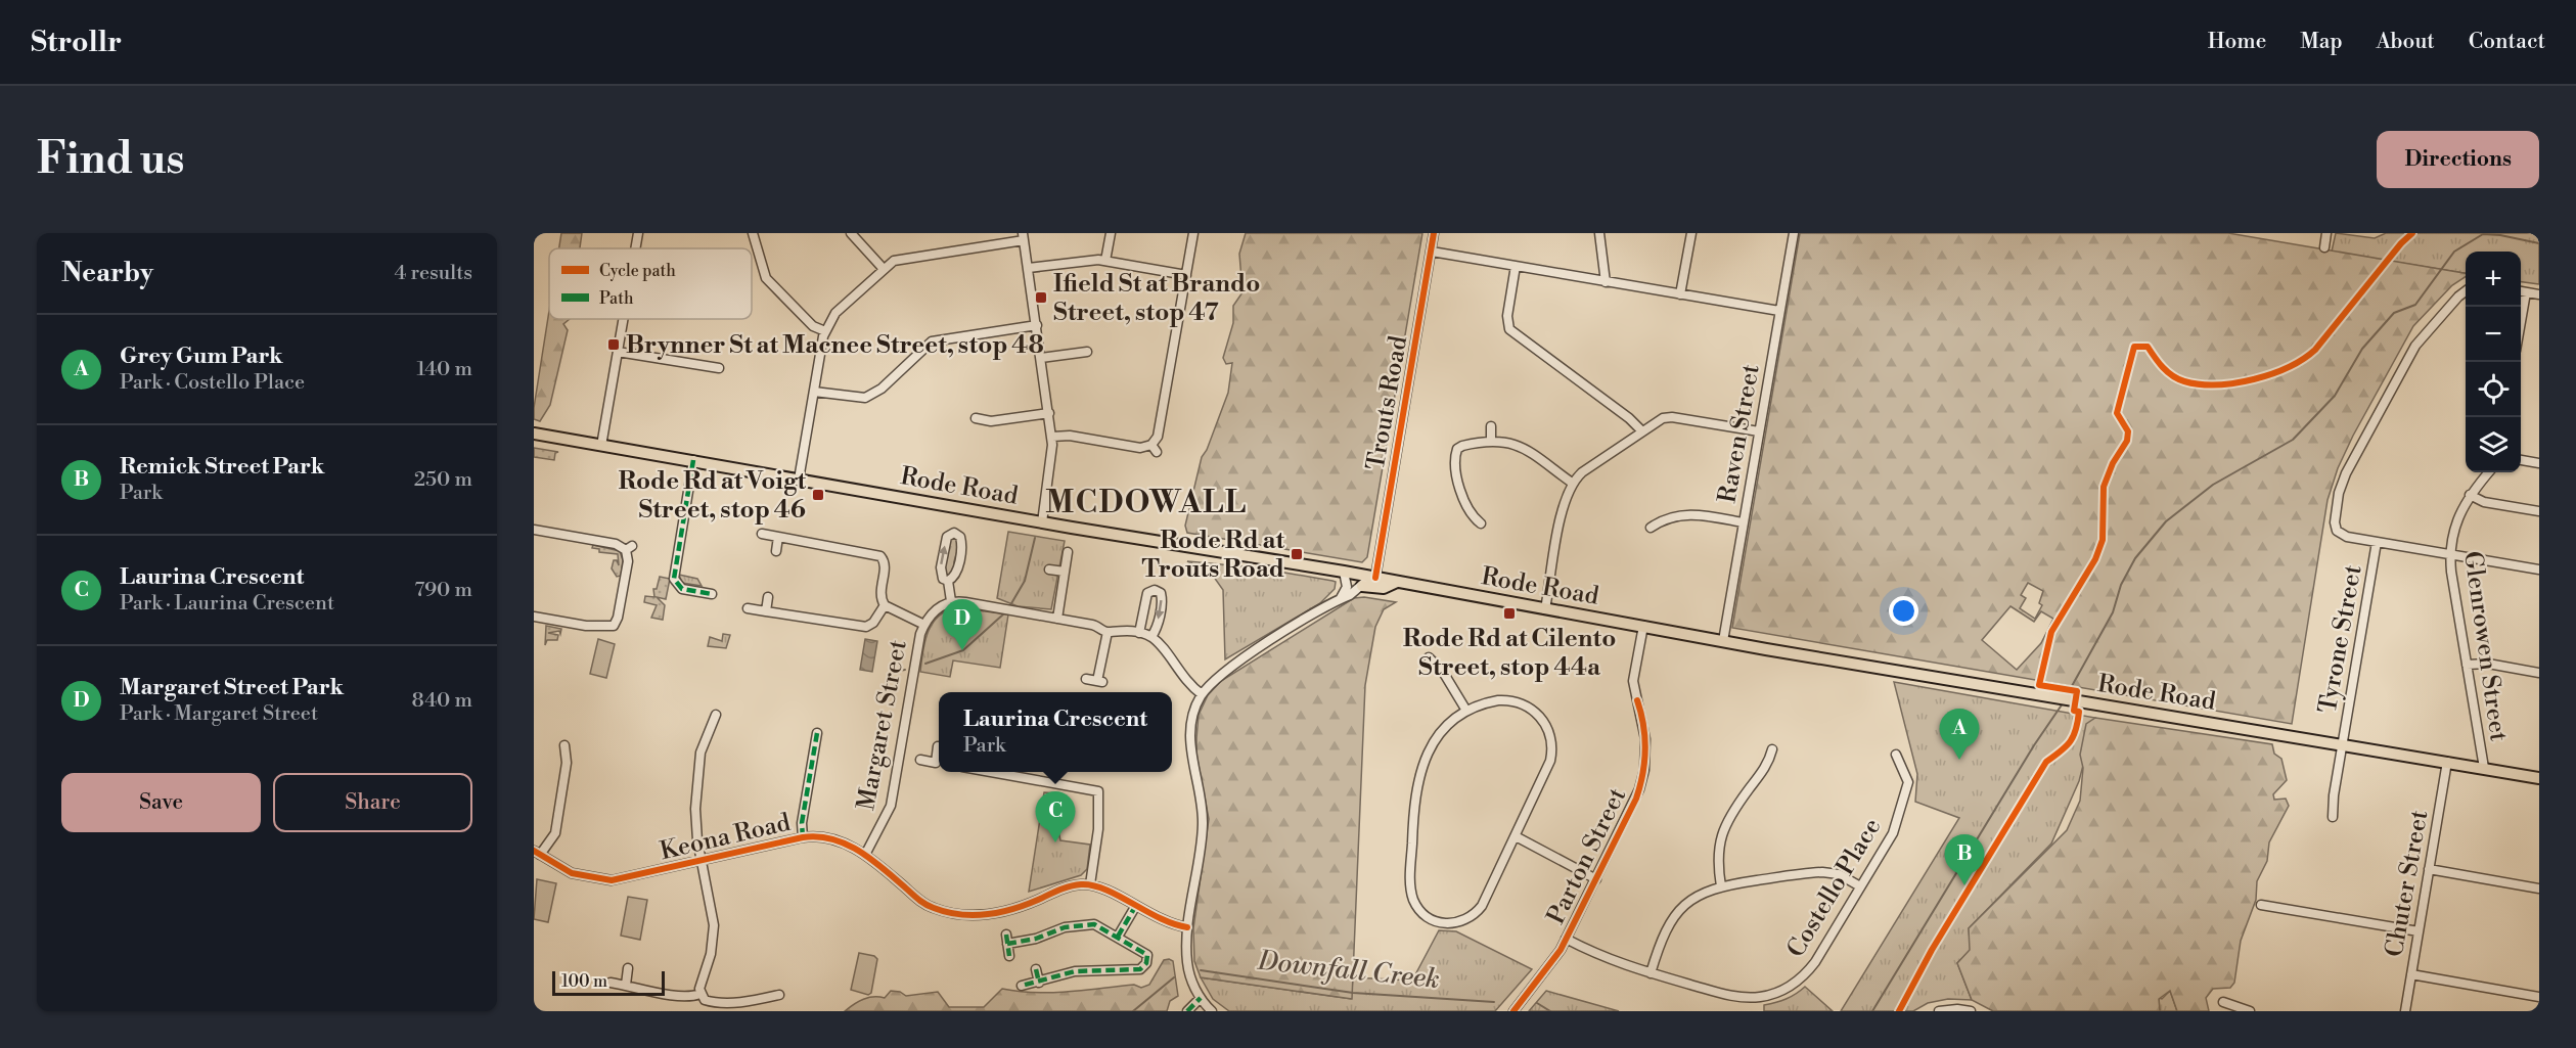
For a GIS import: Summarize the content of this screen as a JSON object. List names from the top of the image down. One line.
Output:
{"streets":{"main road":["Rode Road"],"street":["Trouts Road","Raven Street","Tyrone Street","Glenrowen Street","Margaret Street","Keona Road","Parton Street","Chuter Street","Costello Place"]},"crossings":[["Trouts Road","Rode Road"],["Raven Street","Rode Road"],["Rode Road","Tyrone Street"],["Rode Road","Glenrowen Street"],["Rode Road","Parton Street"],["Rode Road","Chuter Street"],["Margaret Street","Keona Road"],["Parton Street","Costello Place"]],"districts":["MCDOWALL"],"water":["Downfall Creek"],"places":{"transit":["Ifield St at Brando Street, stop 47","Brynner St at Macnee Street, stop 48","Rode Rd at Voigt Street, stop 46","Rode Rd at Trouts Road","Rode Rd at Cilento Street, stop 44a"]},"legend":["Cycle path","Path"],"scale_bar":"100 m","page":{"header":"Strollr","nav":["Home","Map","About","Contact"],"buttons":["Directions",["Save","Share"]],"title":"Find us","heading":["Nearby","4 results"],"map_buttons":["+","−"],"list":[{"mark":"A","name":"Grey Gum Park","note":"Park · Costello Place","value":"140 m"},{"mark":"B","name":"Remick Street Park","note":"Park","value":"250 m"},{"mark":"C","name":"Laurina Crescent","note":"Park · Laurina Crescent","value":"790 m"},{"mark":"D","name":"Margaret Street Park","note":"Park · Margaret Street","value":"840 m"}],"pins":["D","A","C","B"],"popup":["Laurina Crescent","Park"],"scale":"100 m"}}
